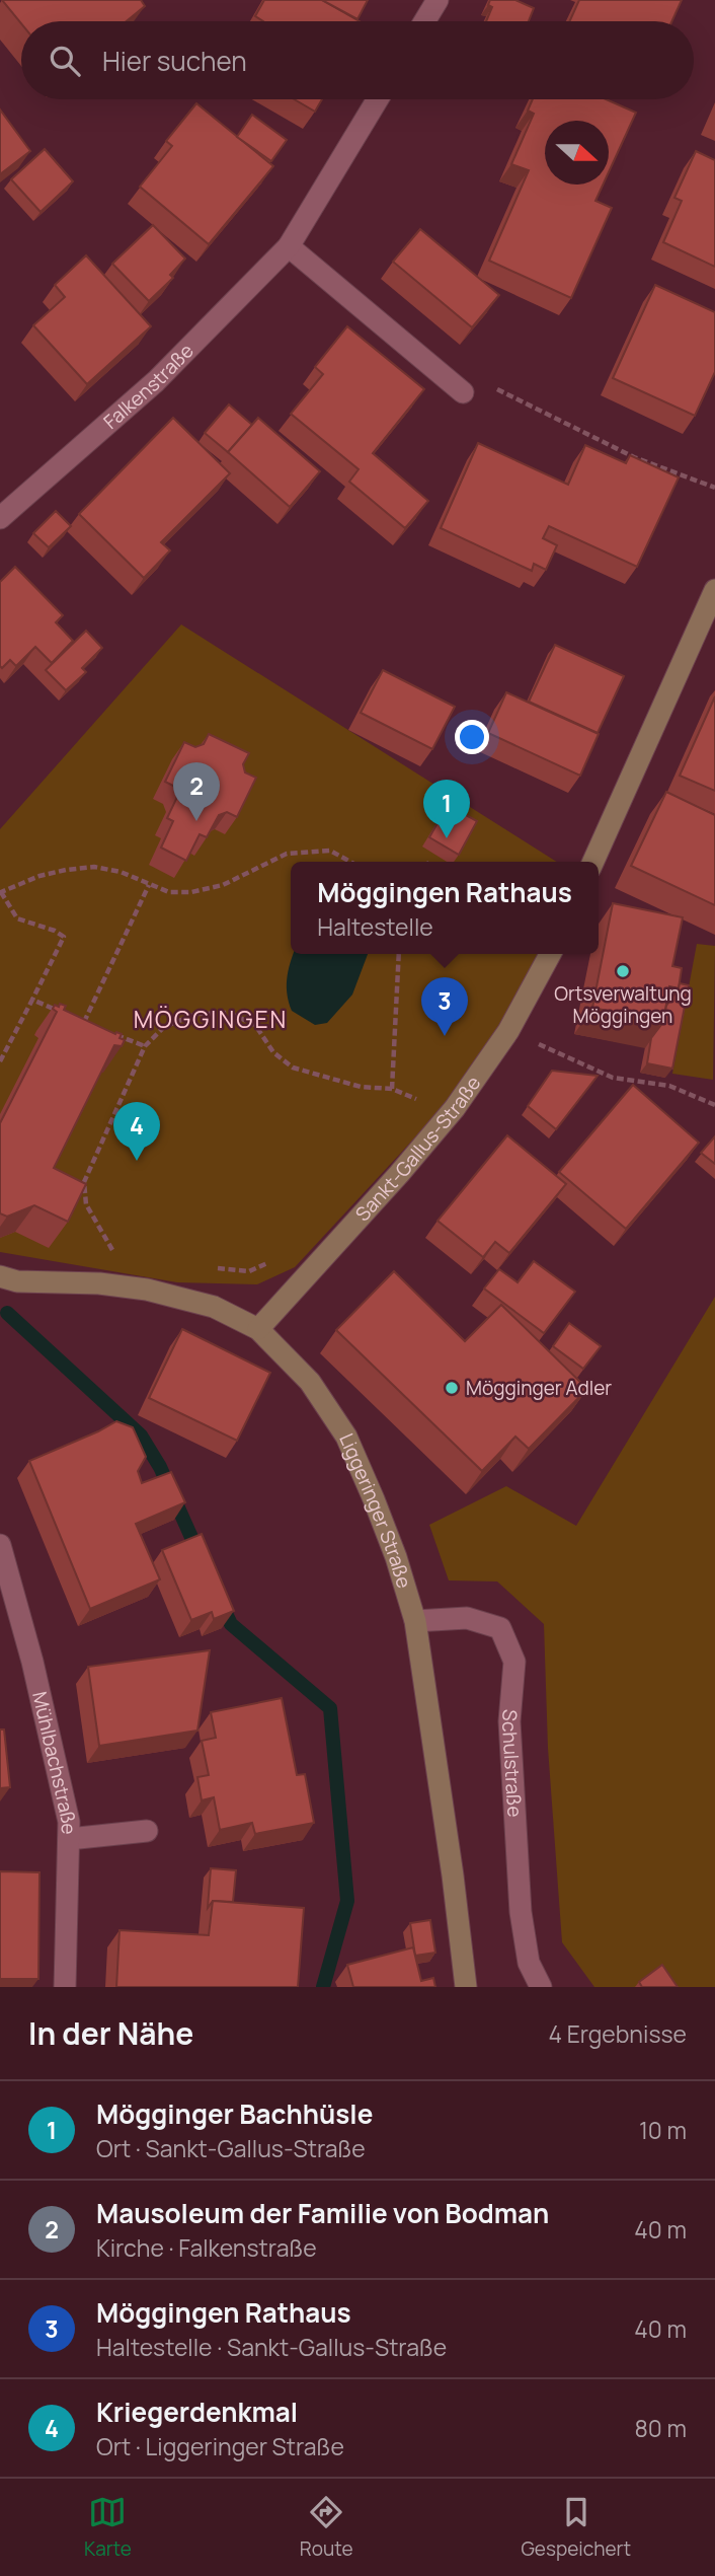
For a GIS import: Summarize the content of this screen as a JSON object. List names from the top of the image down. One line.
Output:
{"streets":{"street":["Falkenstraße","Sankt-Gallus-Straße","Liggeringer Straße","Mühlbachstraße","Schulstraße"]},"crossings":[["Sankt-Gallus-Straße","Liggeringer Straße"],["Liggeringer Straße","Schulstraße"]],"districts":["MÖGGINGEN"],"places":["Ortsverwaltung Möggingen","Mögginger Adler"],"north":"right","page":{"search":"Hier suchen","pins":["2","1","3","4"],"popup":["Möggingen Rathaus","Haltestelle"],"heading":["In der Nähe","4 Ergebnisse"],"list":[{"mark":"1","name":"Mögginger Bachhüsle","note":"Ort · Sankt-Gallus-Straße","value":"10 m"},{"mark":"2","name":"Mausoleum der Familie von Bodman","note":"Kirche · Falkenstraße","value":"40 m"},{"mark":"3","name":"Möggingen Rathaus","note":"Haltestelle · Sankt-Gallus-Straße","value":"40 m"},{"mark":"4","name":"Kriegerdenkmal","note":"Ort · Liggeringer Straße","value":"80 m"}],"nav":["Karte","Route","Gespeichert"]}}
